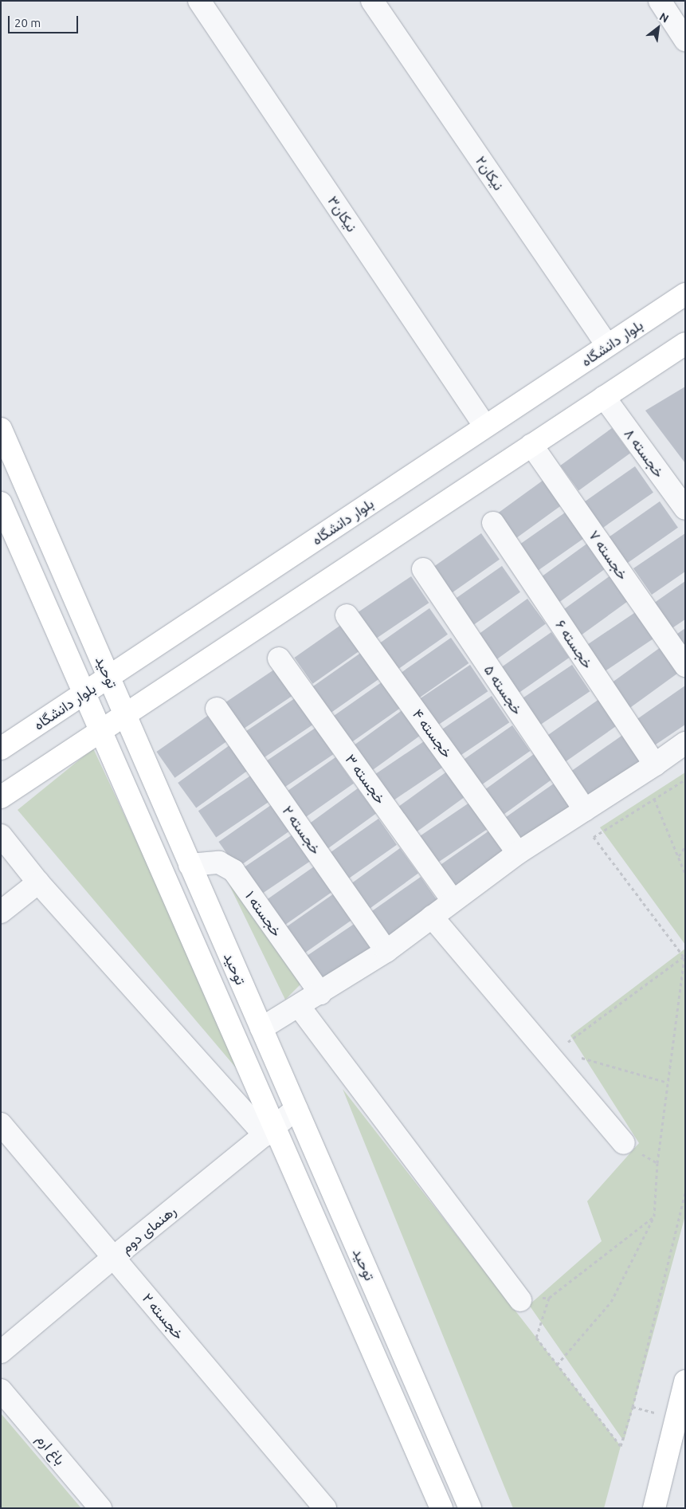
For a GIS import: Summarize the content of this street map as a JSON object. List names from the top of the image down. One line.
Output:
{"streets":{"main road":["بلوار دانشگاه","توحید"],"street":["نیکان۲","نیکان۳","خجسته ۸","خجسته ۷","خجسته ۶","خجسته ۵","خجسته ۴","خجسته ۳","خجسته ۲","خجسته ۱","رهنمای دوم","باغ ارم"]},"crossings":[["نیکان۲","بلوار دانشگاه"],["نیکان۳","بلوار دانشگاه"],["بلوار دانشگاه","توحید"],["توحید","خجسته ۱"],["توحید","رهنمای دوم"],["خجسته ۲","رهنمای دوم"]],"scale_bar":"20 m","north":"top right"}
